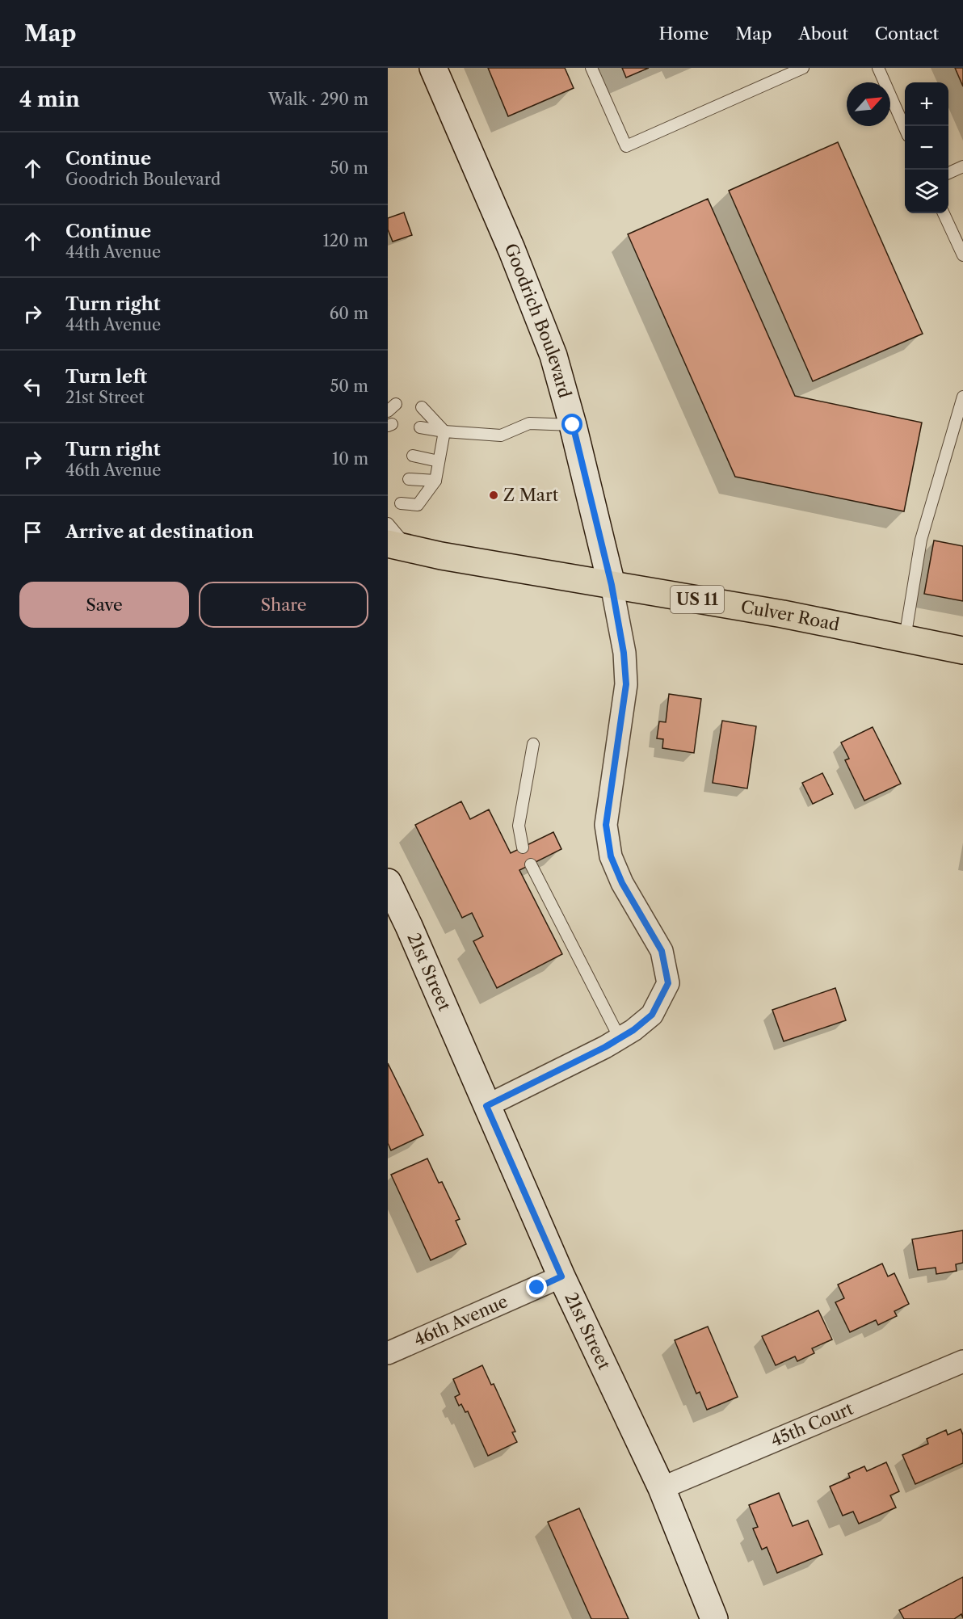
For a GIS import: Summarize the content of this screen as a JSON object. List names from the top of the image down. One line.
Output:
{"streets":{"main road":["US 11","Culver Road"],"street":["Goodrich Boulevard","21st Street","46th Avenue","45th Court"]},"crossings":[["Goodrich Boulevard","Culver Road"],["21st Street","46th Avenue"],["21st Street","45th Court"]],"places":["Z Mart"],"north":"top right","page":{"header":"Map","nav":["Home","Map","About","Contact"],"heading":["4 min","Walk · 290 m"],"map_buttons":["+","−"],"list":[["Continue","Goodrich Boulevard","50 m"],["Continue","44th Avenue","120 m"],["Turn right","44th Avenue","60 m"],["Turn left","21st Street","50 m"],["Turn right","46th Avenue","10 m"],"Arrive at destination"],"buttons":["Save","Share"]}}
